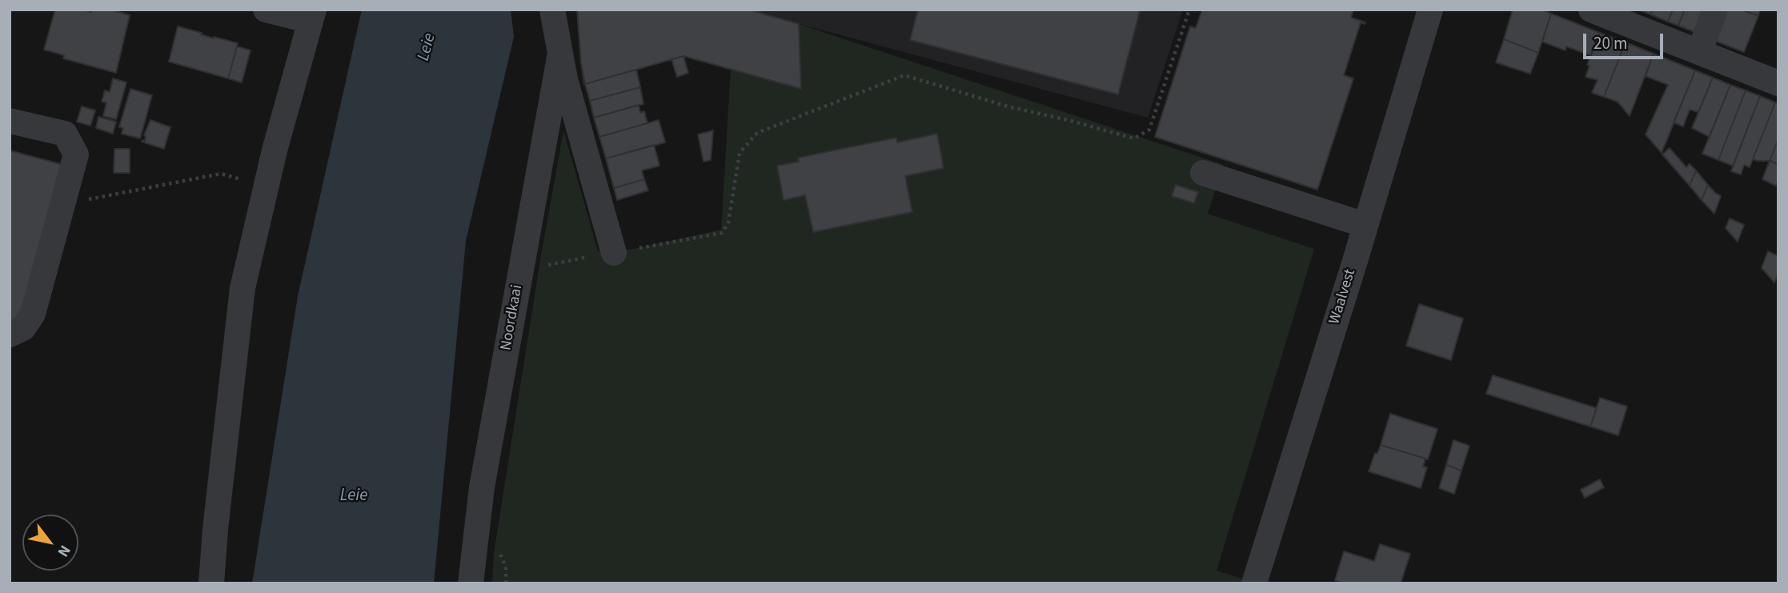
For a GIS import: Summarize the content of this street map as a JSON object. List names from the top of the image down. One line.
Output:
{"streets":{"street":["Waalvest","Noordkaai"]},"water":["Leie"],"scale_bar":"20 m","north":"bottom right"}
